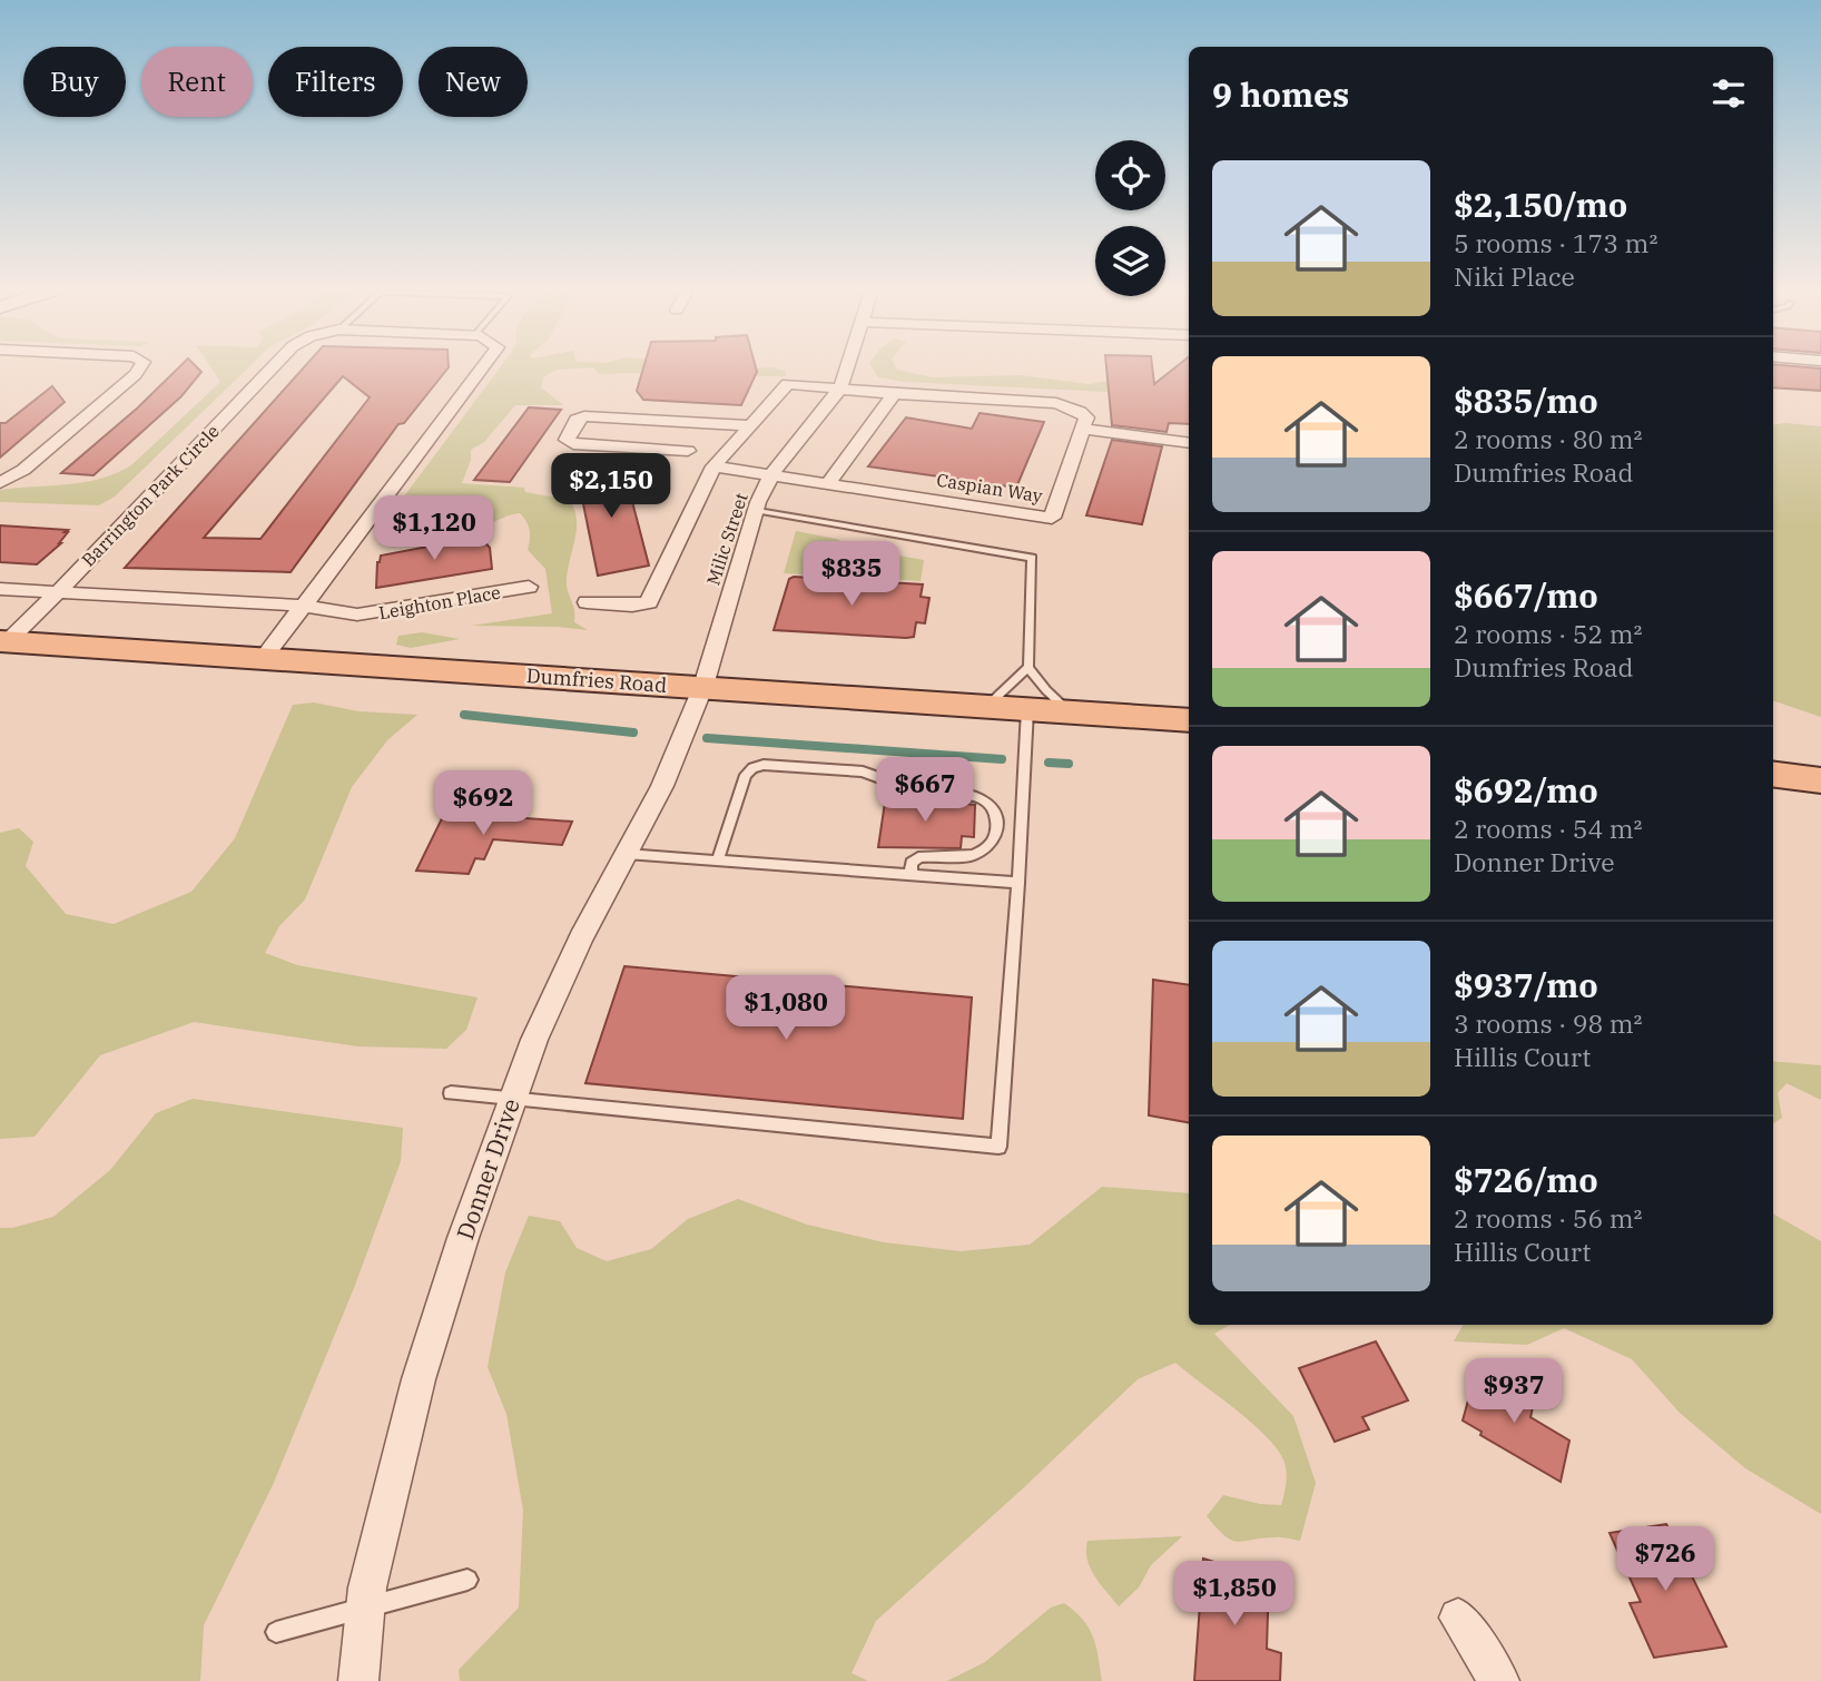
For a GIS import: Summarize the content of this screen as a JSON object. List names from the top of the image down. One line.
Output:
{"streets":{"main road":["Dumfries Road"],"street":["Caspian Way","Barrington Park Circle","Milic Street","Leighton Place","Donner Drive"]},"crossings":[["Caspian Way","Milic Street"],["Barrington Park Circle","Leighton Place"],["Barrington Park Circle","Dumfries Road"],["Milic Street","Dumfries Road"],["Milic Street","Donner Drive"],["Dumfries Road","Donner Drive"]],"page":{"chip":["Buy","Rent","Filters","New"],"heading":"9 homes","list":[{"name":"$2,150/mo","note":"5 rooms · 173 m² · Niki Place"},{"name":"$835/mo","note":"2 rooms · 80 m² · Dumfries Road"},{"name":"$667/mo","note":"2 rooms · 52 m² · Dumfries Road"},{"name":"$692/mo","note":"2 rooms · 54 m² · Donner Drive"},{"name":"$937/mo","note":"3 rooms · 98 m² · Hillis Court"},{"name":"$726/mo","note":"2 rooms · 56 m² · Hillis Court"}],"price":["$2,150","$1,120","$835","$667","$692","$1,080","$937","$726","$1,850"]}}
